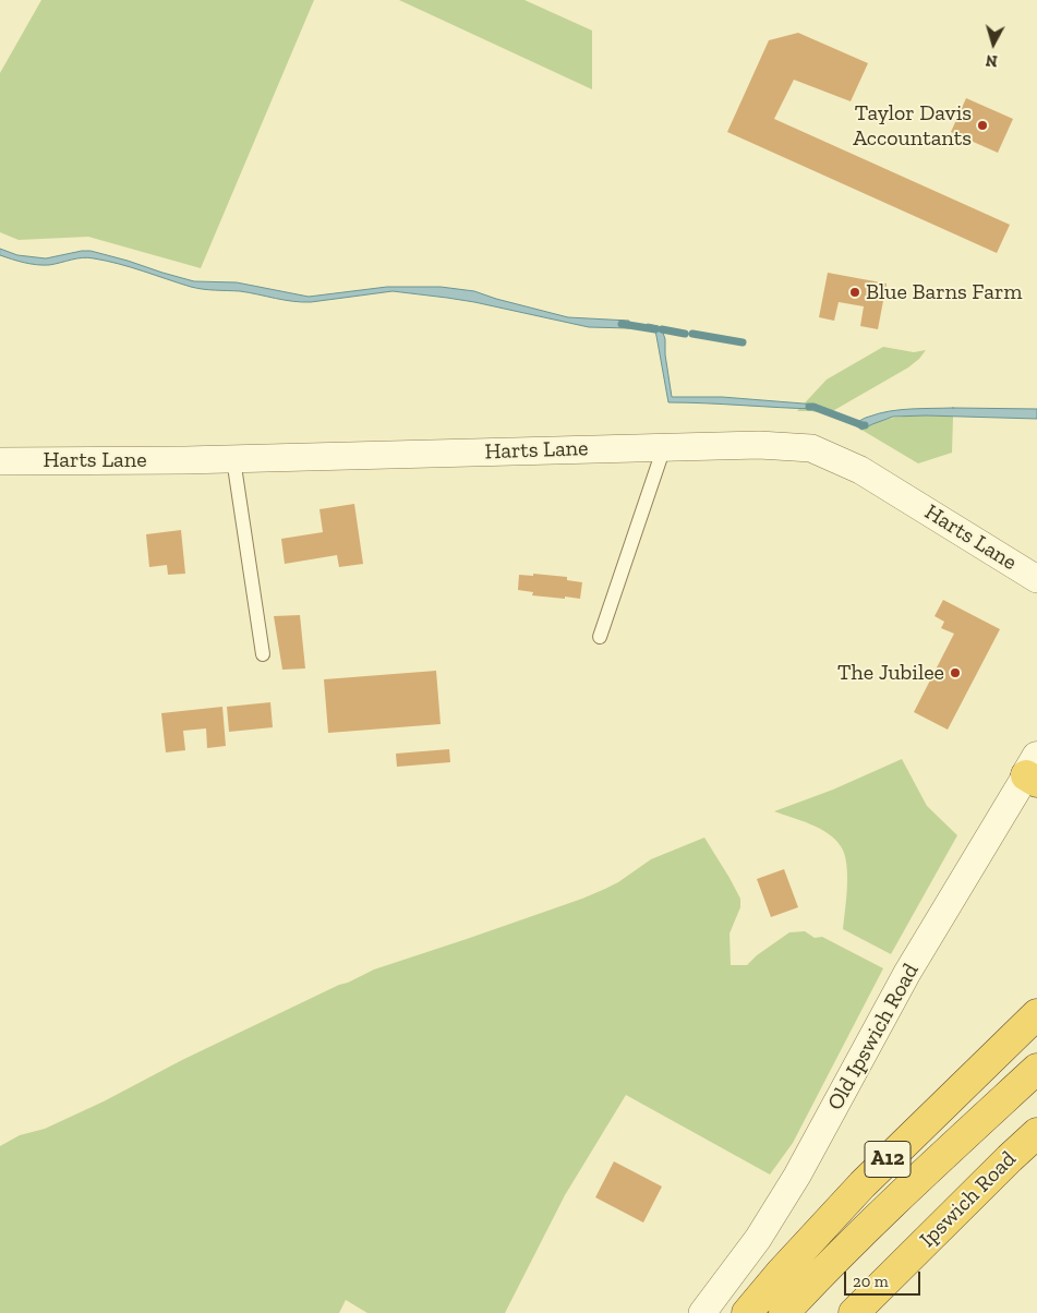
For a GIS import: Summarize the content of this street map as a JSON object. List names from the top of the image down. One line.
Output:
{"streets":{"highway":["A12","Ipswich Road"],"street":["Harts Lane","Old Ipswich Road"]},"places":["Taylor Davis Accountants","Blue Barns Farm","The Jubilee"],"scale_bar":"20 m","north":"bottom"}
